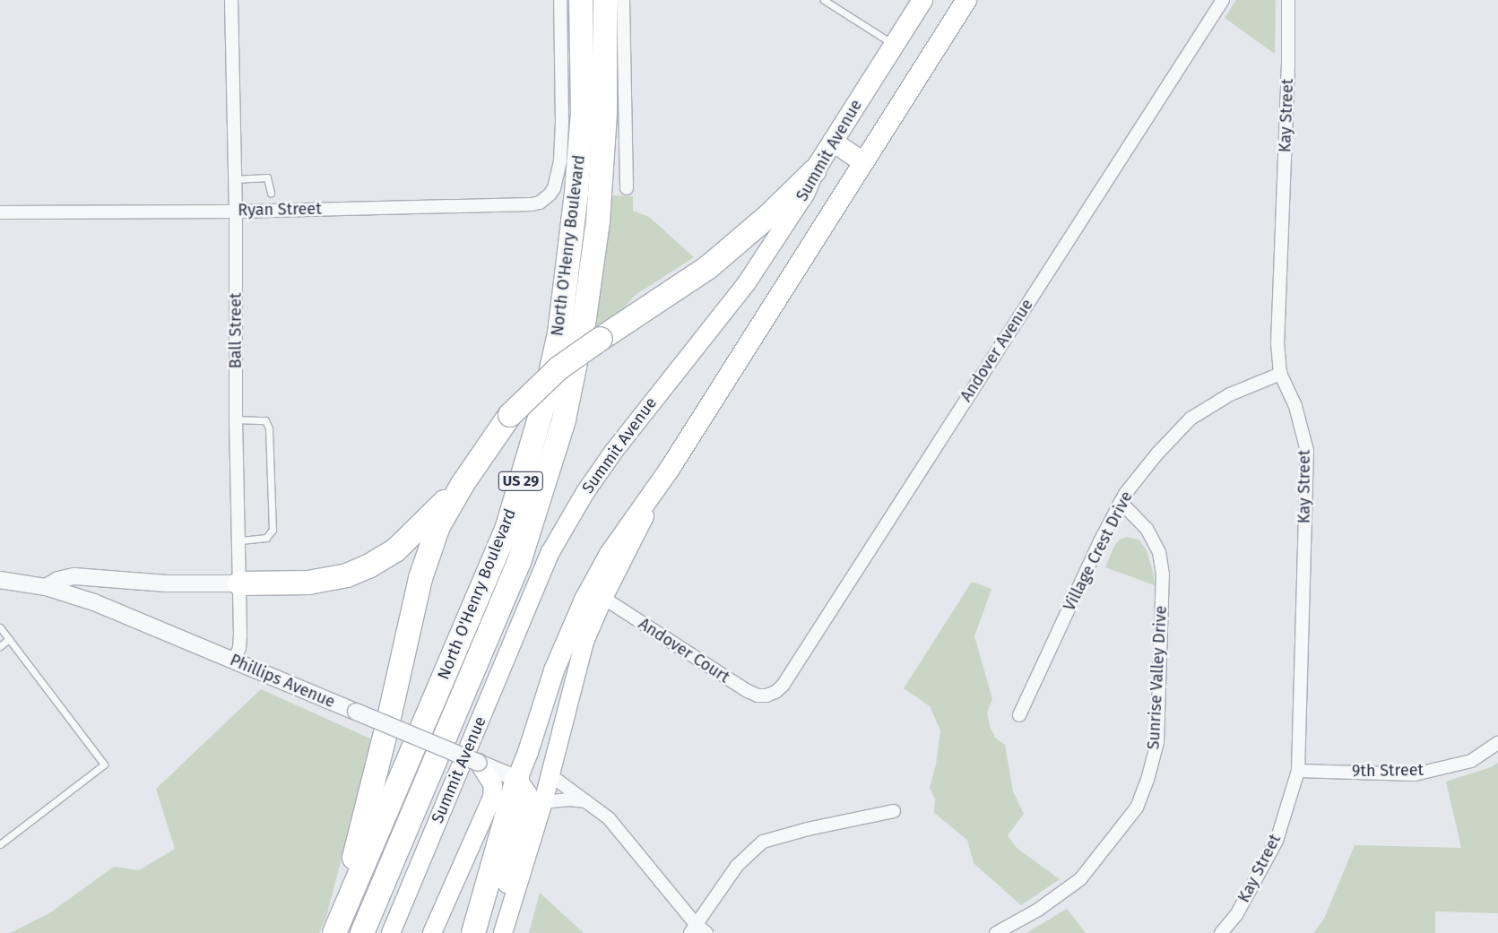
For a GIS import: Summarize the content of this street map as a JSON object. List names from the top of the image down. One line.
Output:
{"streets":{"highway":["North O'Henry Boulevard","US 29"],"main road":["Summit Avenue"],"street":["Kay Street","Ryan Street","Ball Street","Andover Avenue","Village Crest Drive","Andover Court","Sunrise Valley Drive","Phillips Avenue","9th Street"]},"crossings":[["Kay Street","Village Crest Drive"],["Kay Street","9th Street"],["Summit Avenue","Andover Court"],["Summit Avenue","Phillips Avenue"],["Ryan Street","Ball Street"],["Ball Street","Phillips Avenue"],["Andover Avenue","Andover Court"],["Village Crest Drive","Sunrise Valley Drive"]]}
